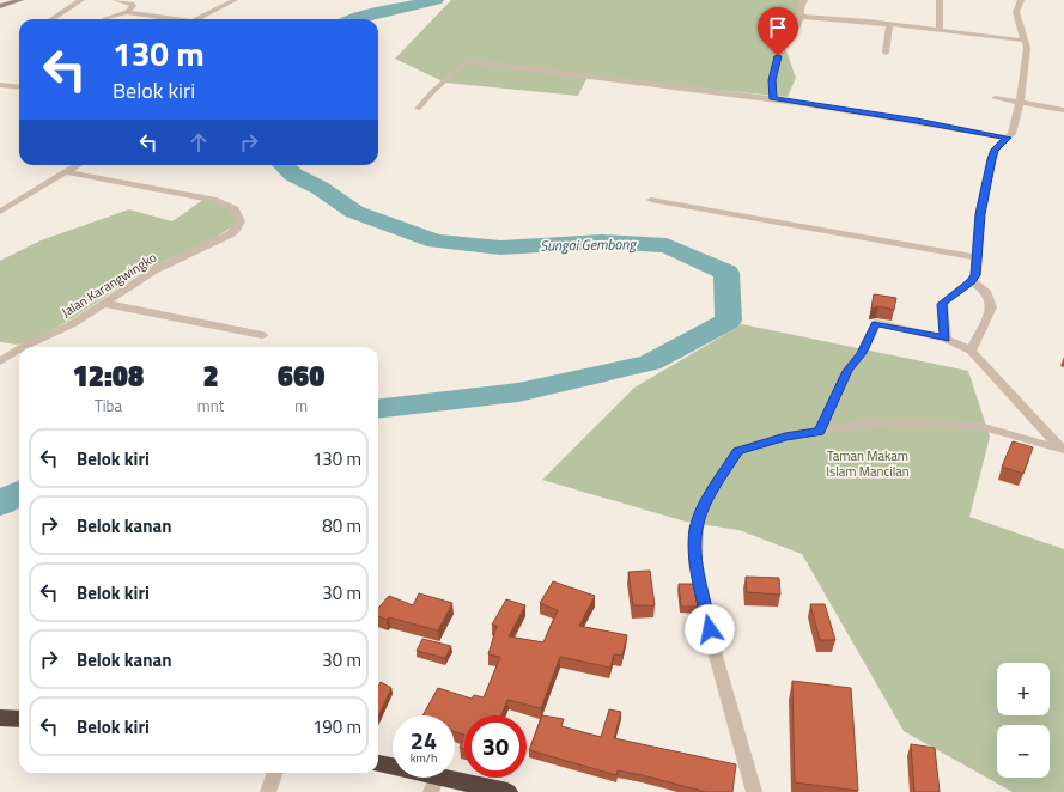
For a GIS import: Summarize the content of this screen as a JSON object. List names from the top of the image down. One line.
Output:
{"streets":{"street":["Jalan Karangwingko"]},"water":["Sungai Gembong"],"parks":["Taman Makam Islam Mancilan"],"page":{"turn":["130 m","Belok kiri"],"eta":["12:08","Tiba","2","mnt","660","m"],"list":[{"name":"Belok kiri","value":"130 m"},{"name":"Belok kanan","value":"80 m"},{"name":"Belok kiri","value":"30 m"},{"name":"Belok kanan","value":"30 m"},{"name":"Belok kiri","value":"190 m"}],"map_buttons":["+","−"],"speed":"24 km/h","limit":"30"}}
